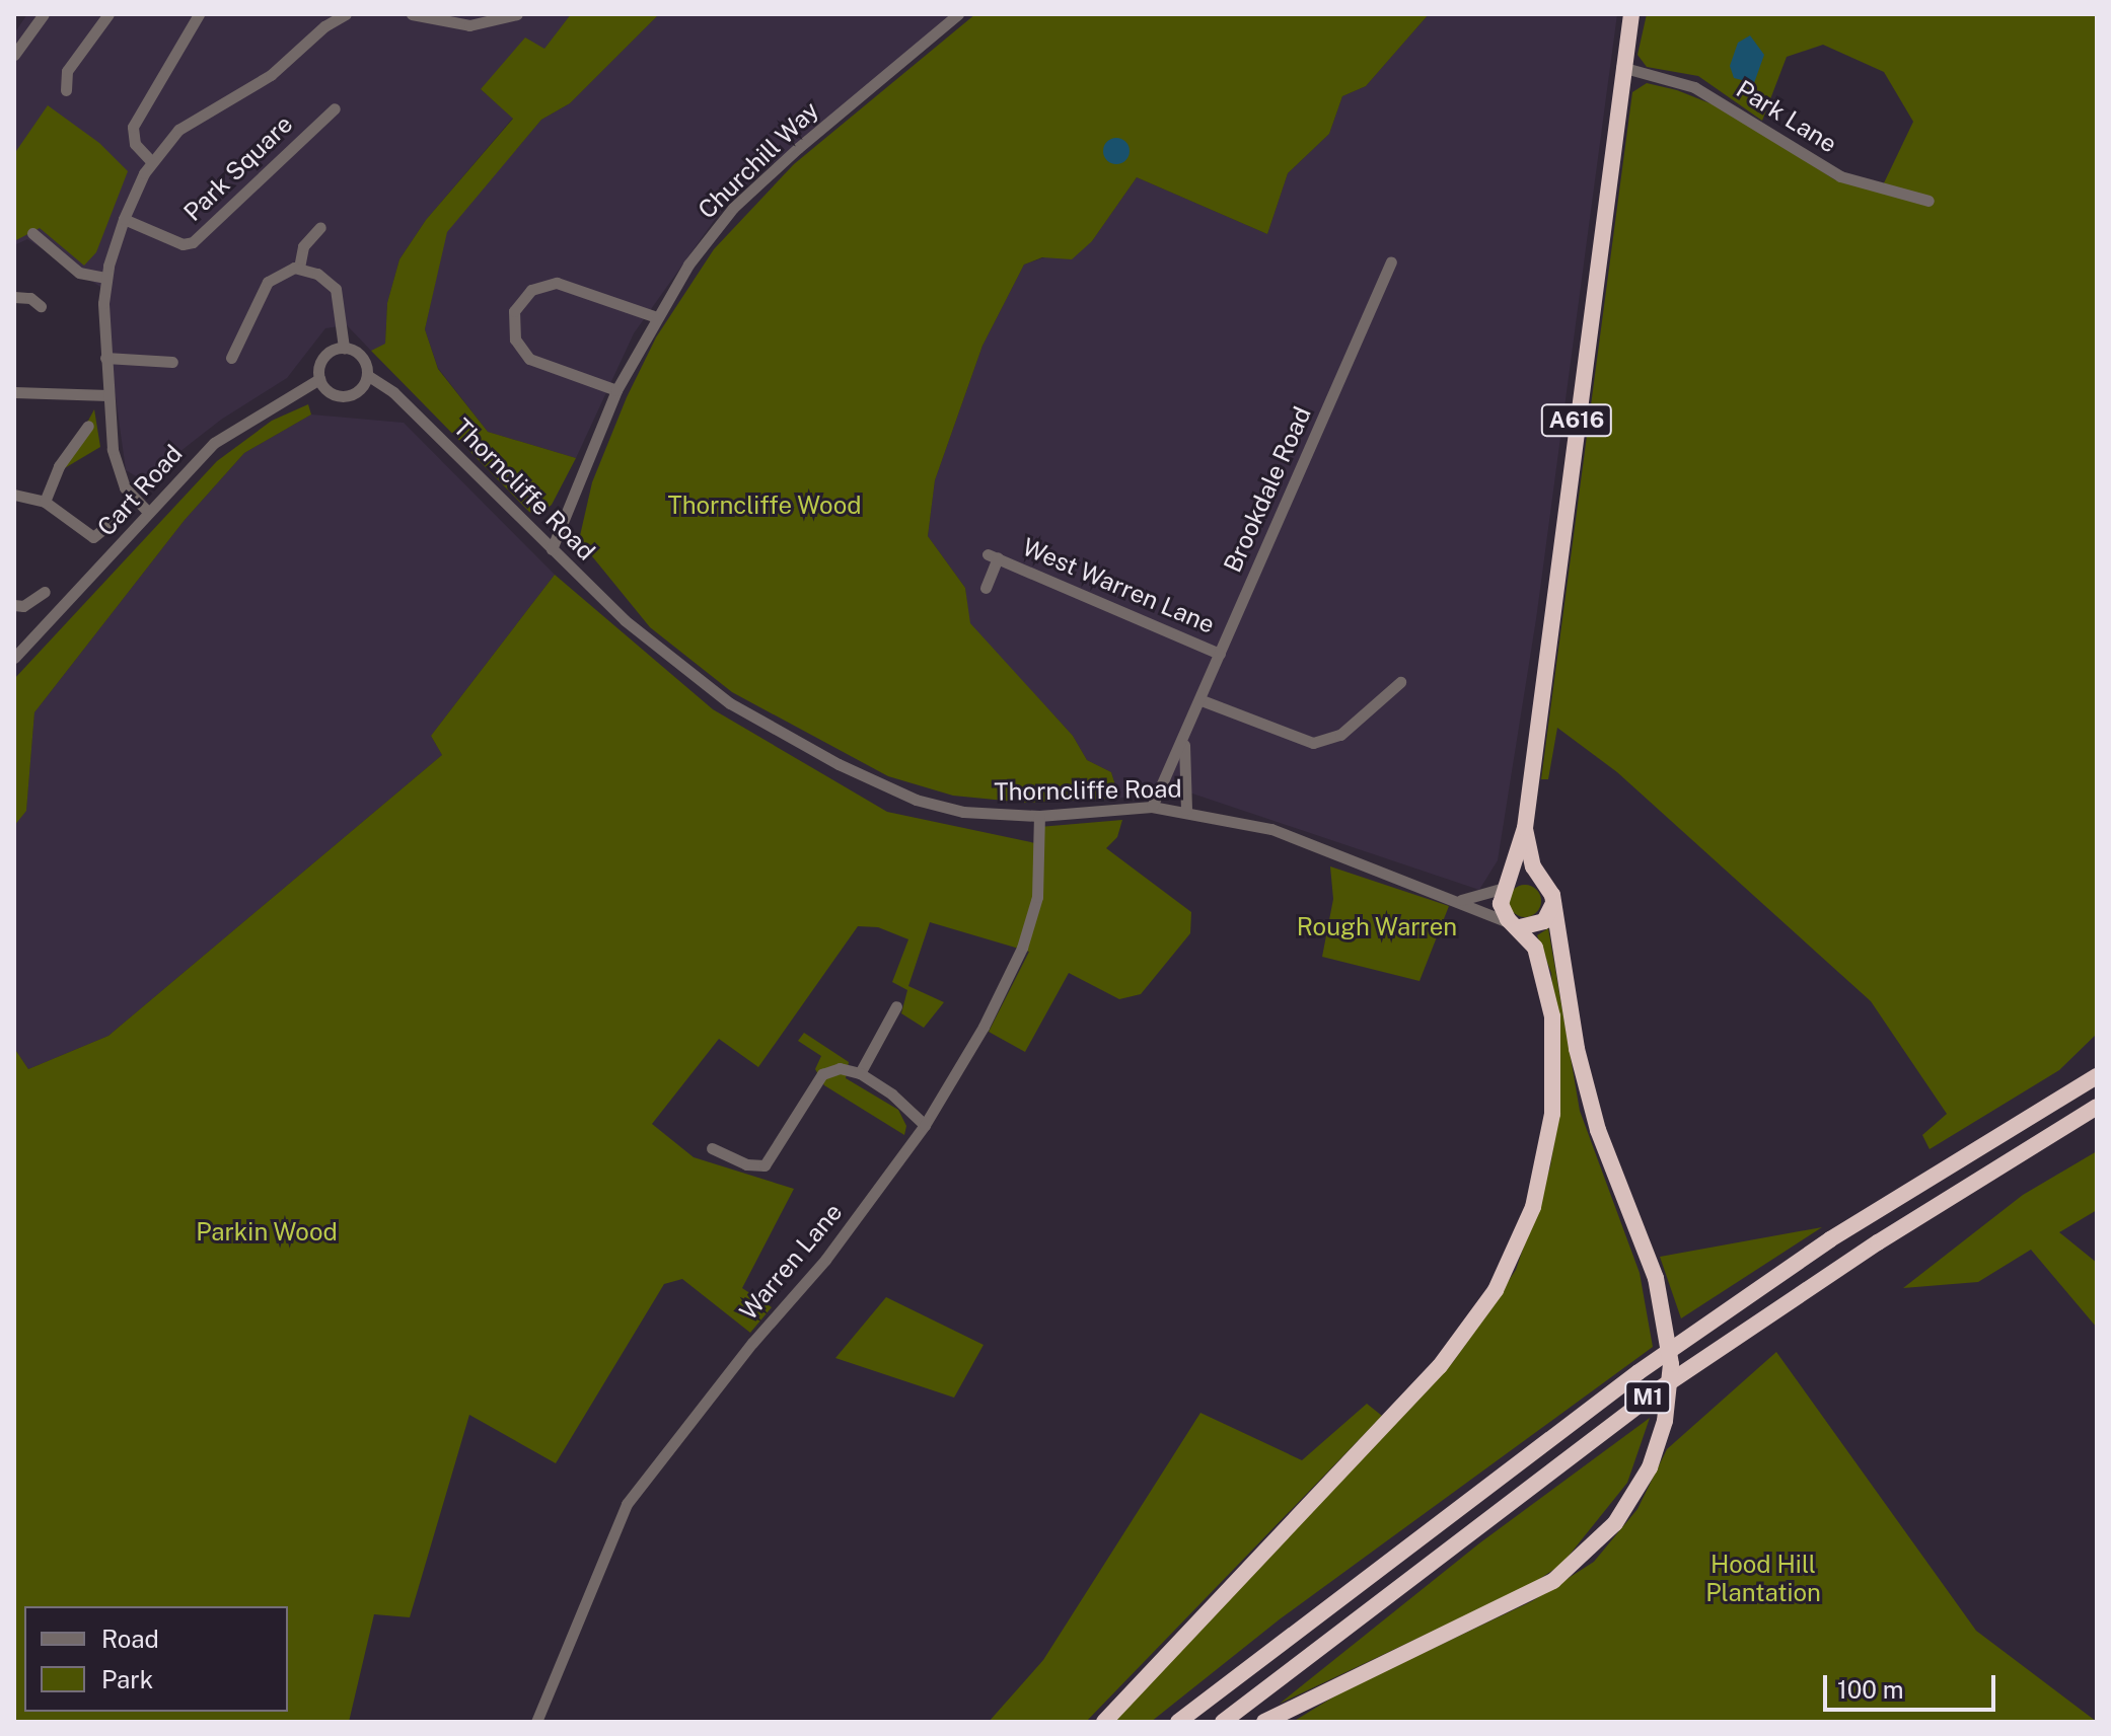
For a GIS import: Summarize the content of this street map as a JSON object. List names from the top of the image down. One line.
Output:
{"streets":{"highway":["A616","M1"],"street":["Park Lane","Churchill Way","Park Square","Thorncliffe Road","Brookdale Road","Cart Road","West Warren Lane","Warren Lane"]},"crossings":[["Park Lane","A616"],["Churchill Way","Thorncliffe Road"],["A616","Thorncliffe Road"],["A616","M1"],["Thorncliffe Road","Brookdale Road"],["Thorncliffe Road","Cart Road"],["Thorncliffe Road","Warren Lane"],["Thorncliffe Road","M1"],["Brookdale Road","West Warren Lane"]],"parks":["Thorncliffe Wood","Rough Warren","Parkin Wood","Hood Hill Plantation"],"legend":["Road","Park"],"scale_bar":"100 m"}
